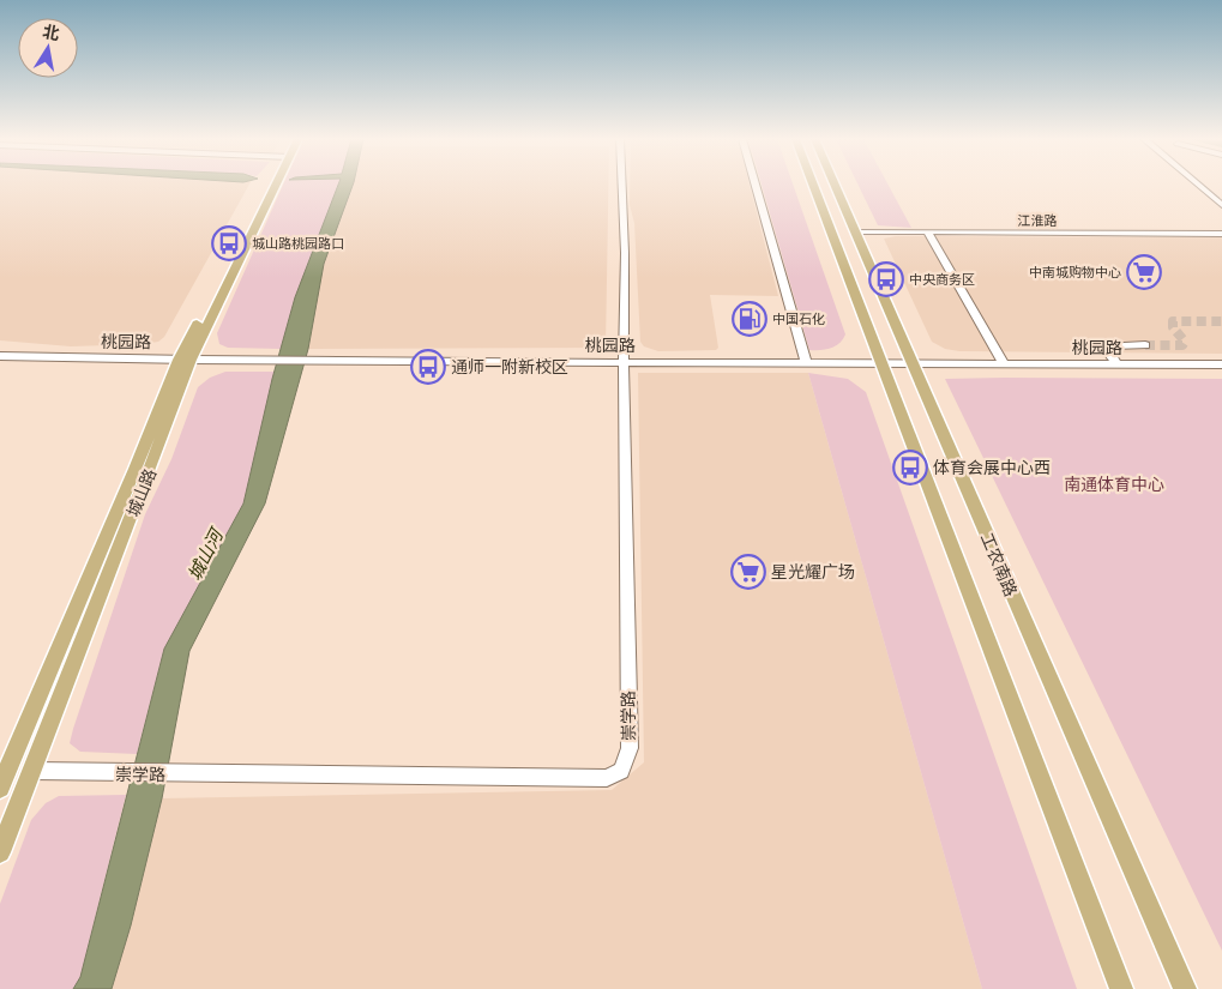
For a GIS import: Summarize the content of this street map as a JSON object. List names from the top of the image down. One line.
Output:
{"streets":{"main road":["城山路","工农南路"],"street":["江淮路","桃园路","崇学路"]},"crossings":[["江淮路","工农南路"],["桃园路","城山路"],["桃园路","工农南路"],["桃园路","崇学路"],["城山路","崇学路"]],"water":["城山河"],"parks":["南通体育中心"],"places":{"bus stop":["城山路桃园路口","中央商务区","通师一附新校区","体育会展中心西"],"supermarket":["中南城购物中心","星光耀广场"],"fuel station":["中国石化"]},"north":"top"}
